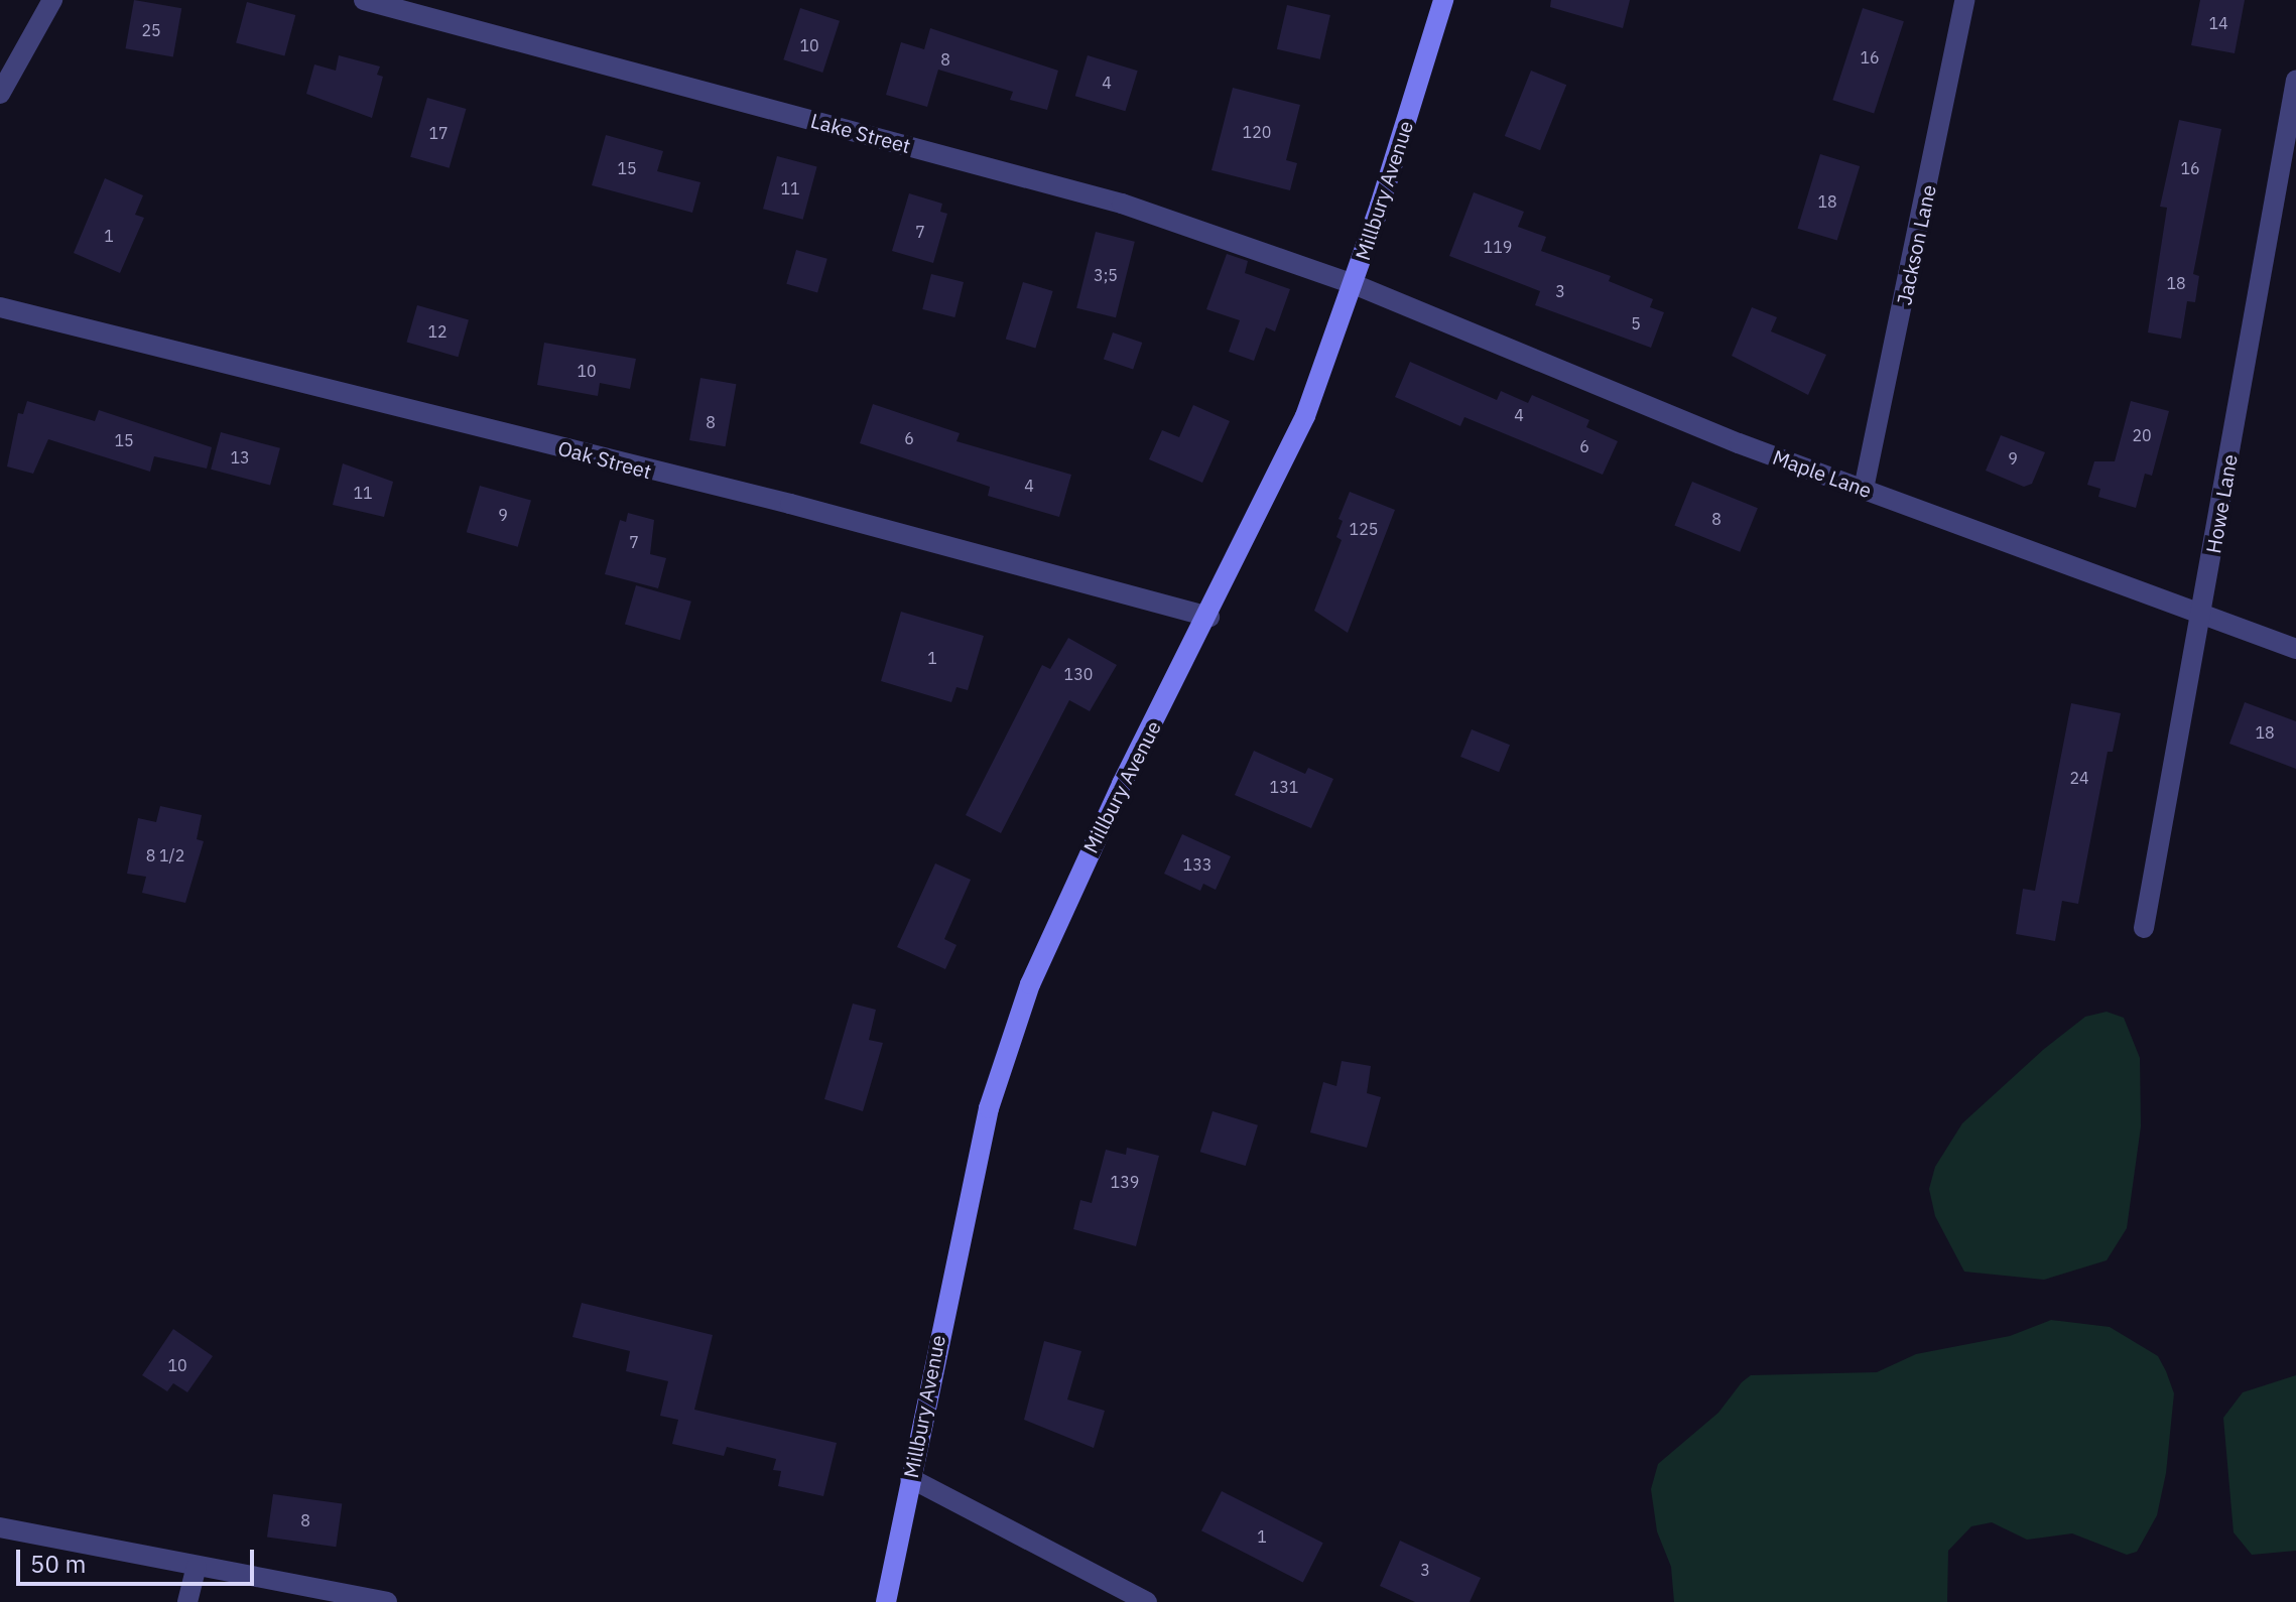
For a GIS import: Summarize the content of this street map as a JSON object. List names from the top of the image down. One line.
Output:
{"streets":{"main road":["Millbury Avenue"],"street":["Lake Street","Jackson Lane","Oak Street","Maple Lane","Howe Lane"]},"crossings":[["Lake Street","Millbury Avenue"],["Lake Street","Maple Lane"],["Millbury Avenue","Oak Street"],["Millbury Avenue","Maple Lane"],["Jackson Lane","Maple Lane"],["Maple Lane","Howe Lane"]],"house_numbers":["14","25","10","16","8","4","120","17","15","16","11","18","7","1","119","3;5","18","3","5","12","10","4","8","20","6","15","6","13","9","4","11","9","8","125","7","1","130","18","24","131","8 1/2","133","139","10","8","1","3"],"scale_bar":"50 m"}
